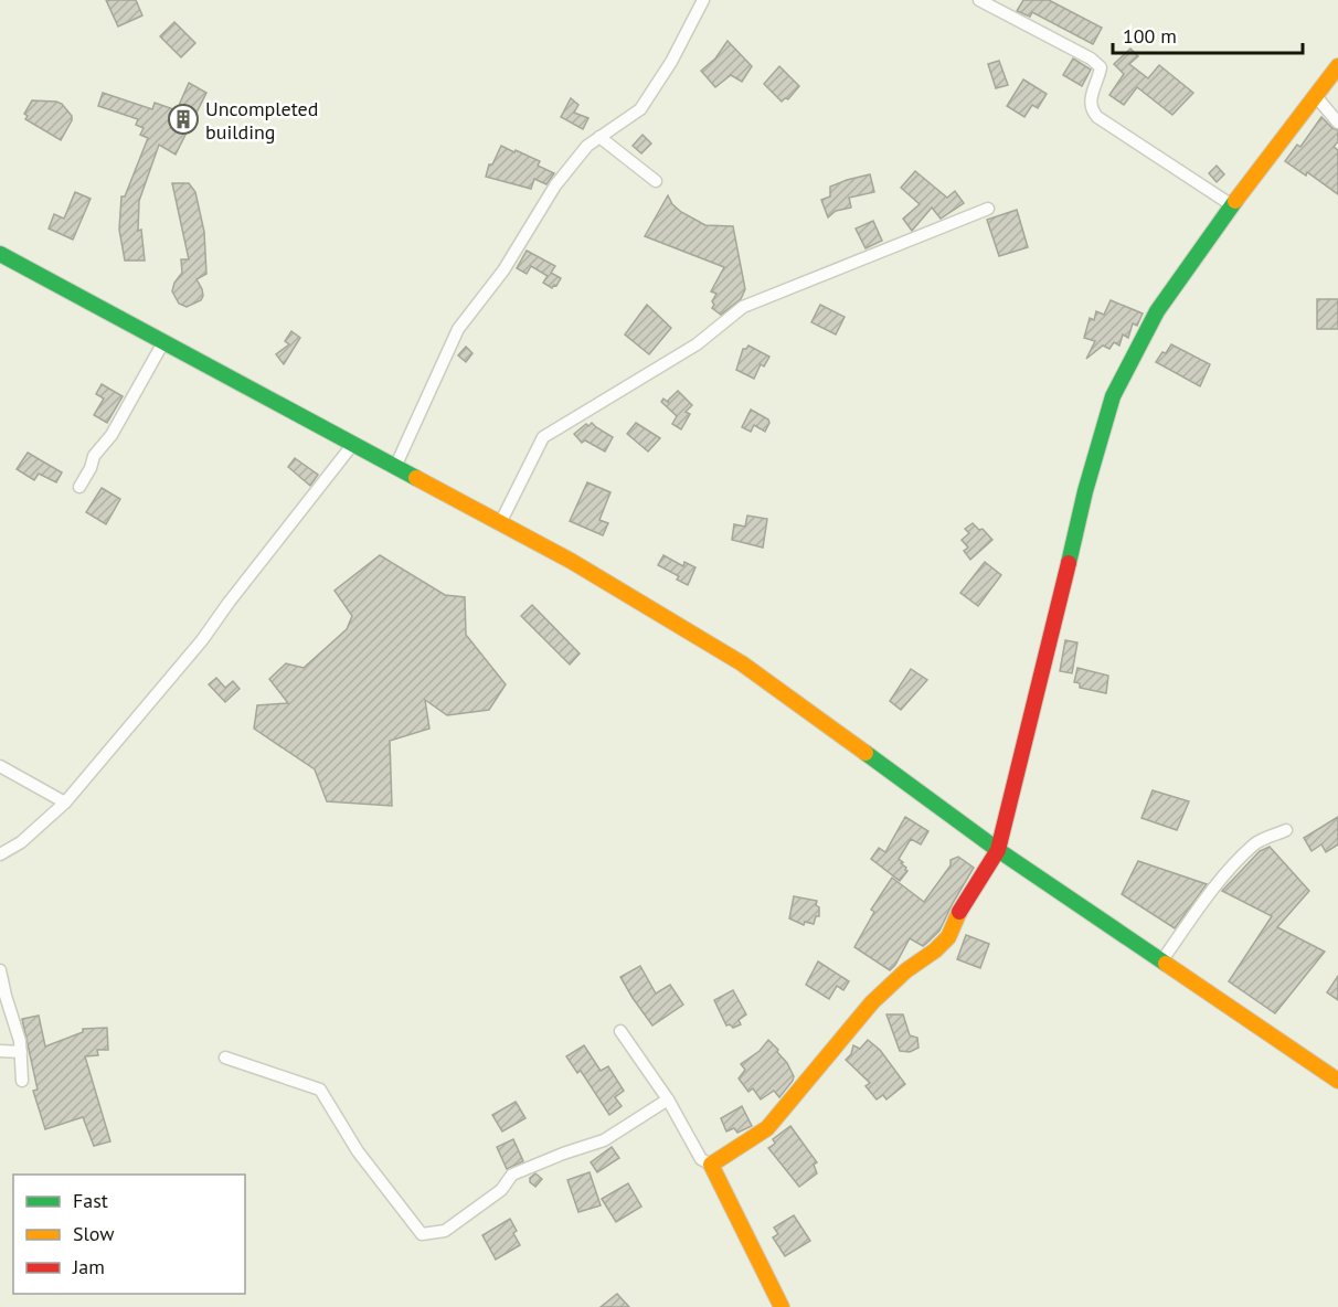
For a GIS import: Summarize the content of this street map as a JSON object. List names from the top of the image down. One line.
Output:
{"places":{"building":["Uncompleted building"]},"legend":["Fast","Slow","Jam"],"scale_bar":"100 m"}
